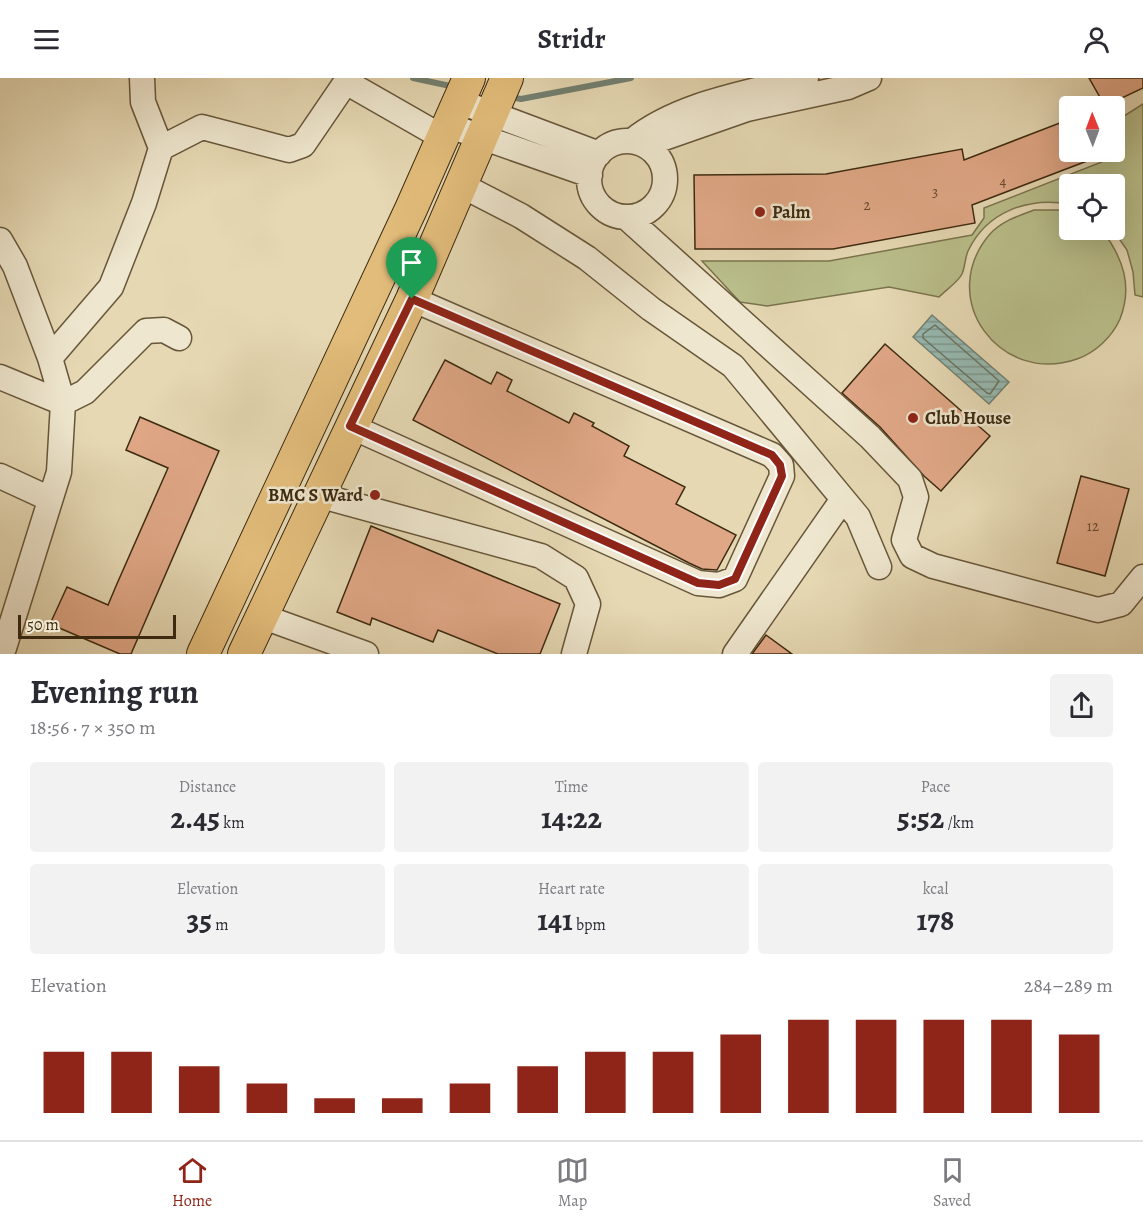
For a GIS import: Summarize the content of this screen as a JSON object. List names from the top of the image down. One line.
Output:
{"places":["Palm","Club House","BMC S Ward"],"house_numbers":["4","3","2","12"],"scale_bar":"50 m","north":"top","page":{"header":"Stridr","scale":"50 m","heading":["Evening run","18:56 · 7 × 350 m"],"stats":[["Distance","2.45 km"],["Time","14:22"],["Pace","5:52 /km"],["Elevation","35 m"],["Heart rate","141 bpm"],["kcal","178"]],"chart":["Elevation","284–289 m"],"tabs":["Home","Map","Saved"]}}
